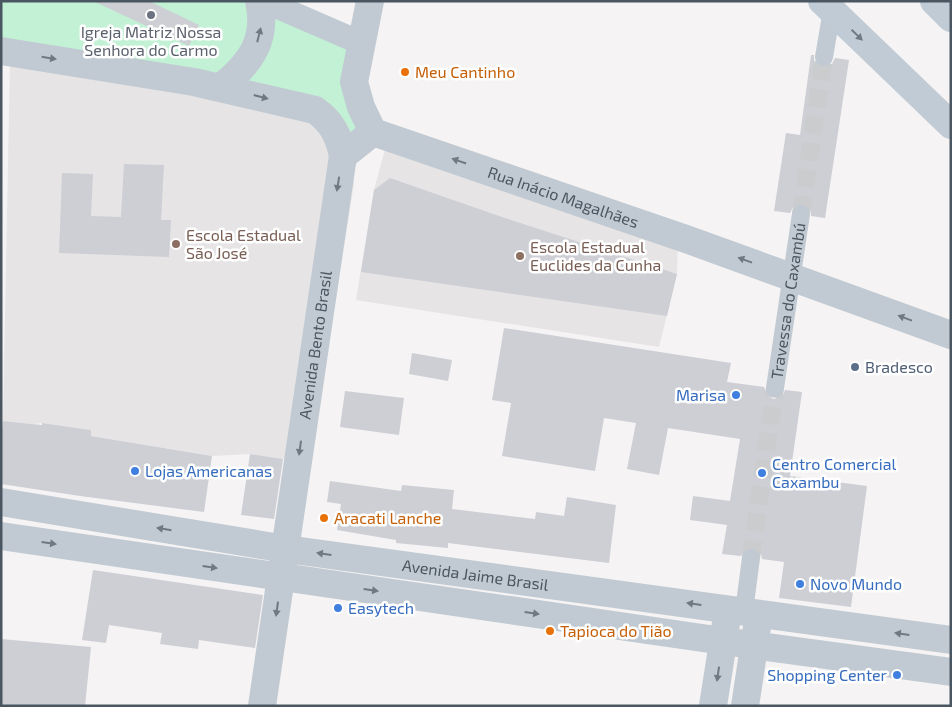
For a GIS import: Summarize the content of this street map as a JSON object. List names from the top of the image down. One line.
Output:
{"streets":{"street":["Rua Inácio Magalhães","Travessa do Caxambú","Avenida Bento Brasil","Avenida Jaime Brasil"]},"crossings":[["Rua Inácio Magalhães","Travessa do Caxambú"],["Avenida Bento Brasil","Avenida Jaime Brasil"]],"one_way":["Rua Inácio Magalhães","Avenida Bento Brasil"],"places":["Igreja Matriz Nossa Senhora do Carmo","Meu Cantinho","Escola Estadual São José","Escola Estadual Euclides da Cunha","Bradesco","Marisa","Lojas Americanas","Centro Comercial Caxambu","Aracati Lanche","Novo Mundo","Easytech","Tapioca do Tião","Shopping Center"]}
